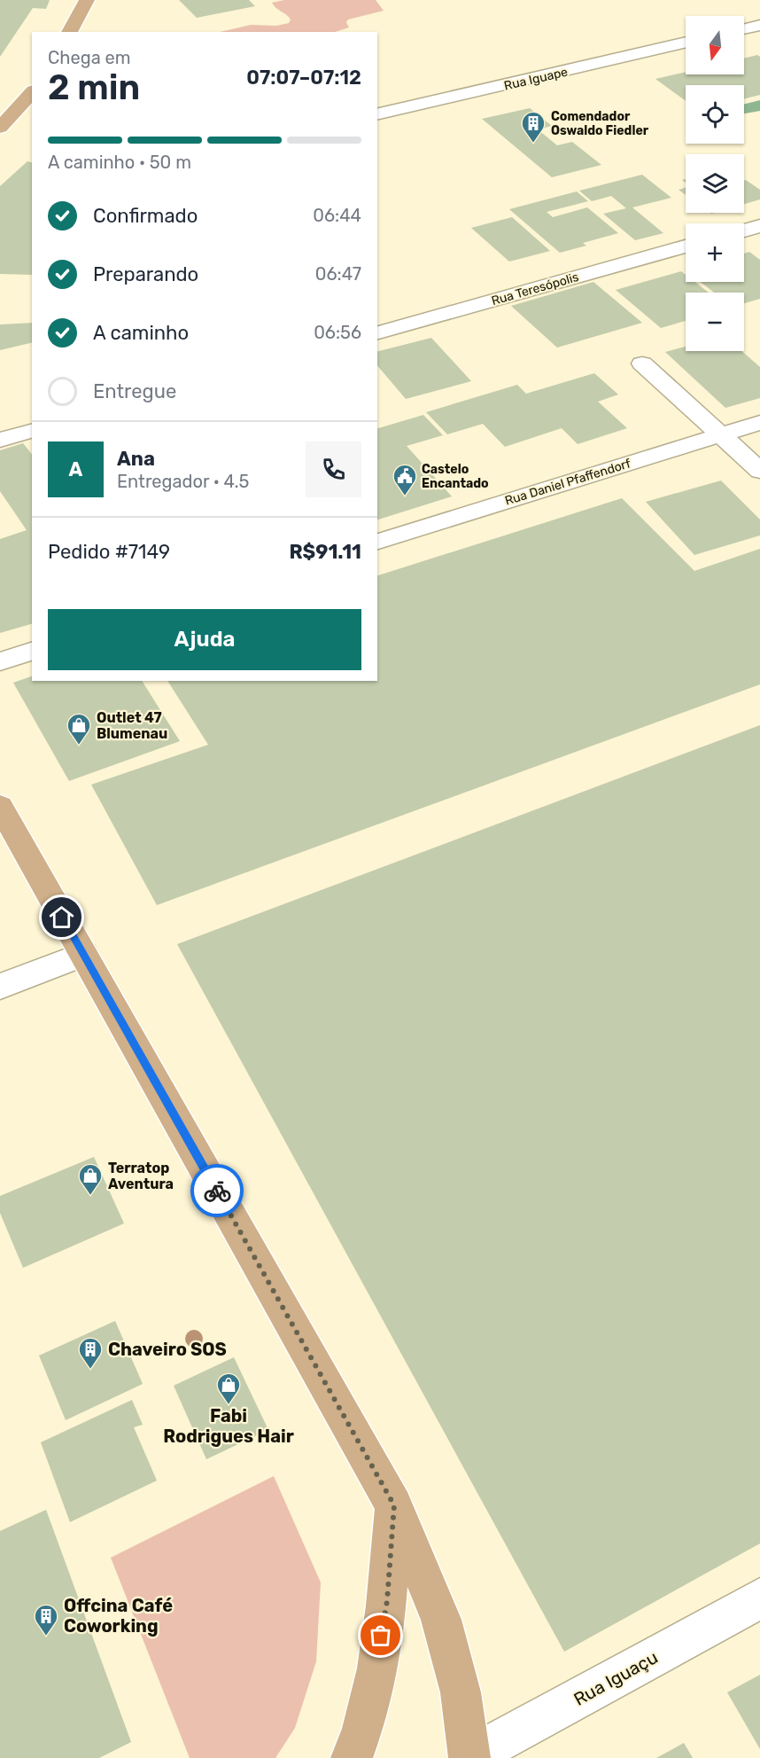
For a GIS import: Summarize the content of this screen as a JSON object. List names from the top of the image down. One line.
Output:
{"streets":{"street":["Rua Iguape","Rua Teresópolis","Rua Daniel Pfaffendorf","Rua Iguaçu"]},"places":{"building":["Comendador Oswaldo Fiedler","Chaveiro SOS","Offcina Café Coworking"],"public building":["Castelo Encantado"],"shop":["Outlet 47 Blumenau","Terratop Aventura","Fabi Rodrigues Hair"]},"north":"bottom","page":{"map_buttons":["+","−"],"heading":["2 min","Chega em","07:07–07:12"],"panel":["Ana","Entregador · 4.5","Pedido #7149","R$91.11"],"bar":"A caminho · 50 m","list":[["Confirmado","06:44"],["Preparando","06:47"],["A caminho","06:56"],"Entregue"],"round":"A","buttons":"Ajuda"}}
